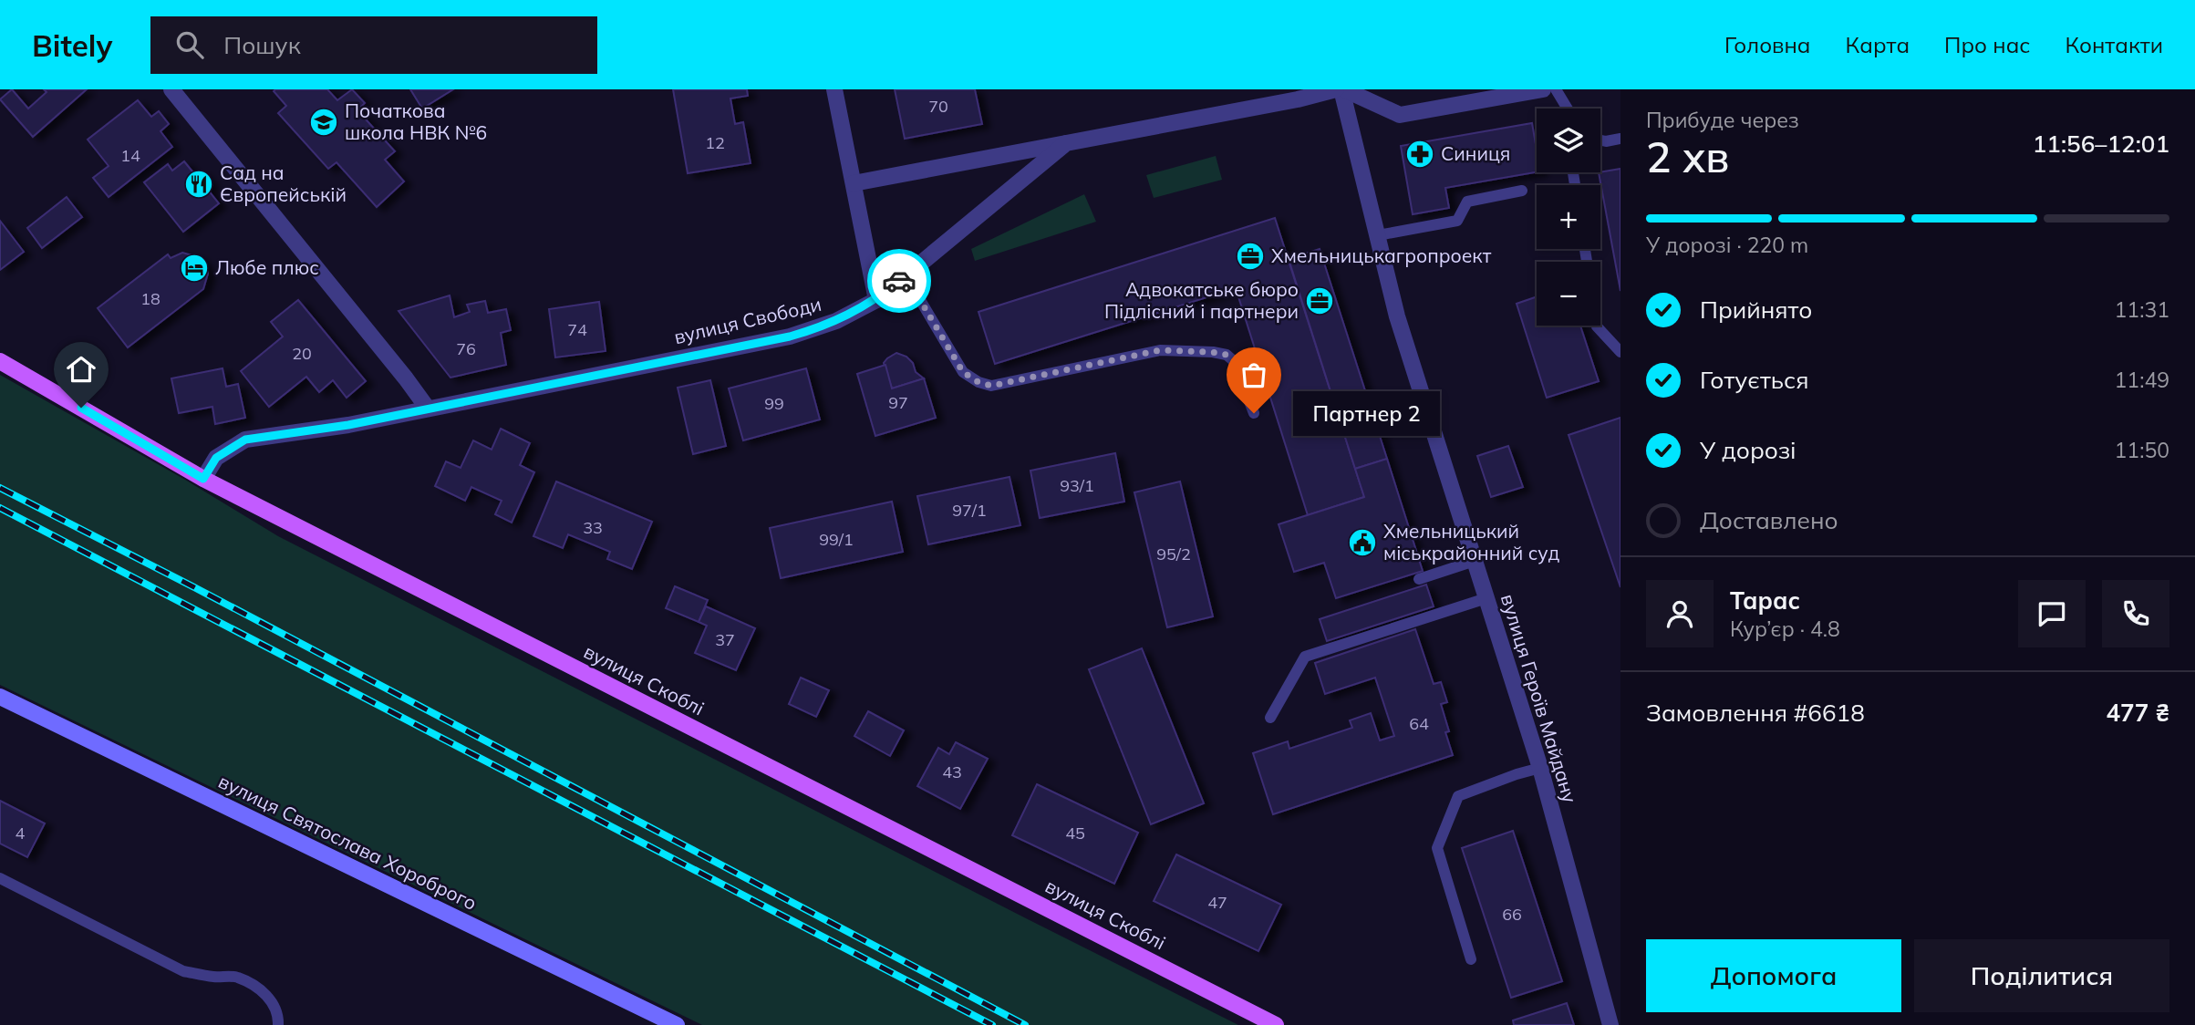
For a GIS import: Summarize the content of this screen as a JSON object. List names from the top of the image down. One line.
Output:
{"streets":{"main road":["вулиця Скоблі","вулиця Святослава Хороброго"],"street":["вулиця Свободи","вулиця Героїв Майдану"]},"crossings":[["вулиця Свободи","вулиця Скоблі"]],"places":{"school or university":["Початкова школа НВК №6"],"pharmacy":["Синиця"],"restaurant":["Сад на Європейській"],"office":["Хмельницькагропроект","Адвокатське бюро Підлісний і партнери"],"hotel":["Любе плюс"],"other":["Партнер 2"],"public building":["Хмельницький міськрайонний суд"]},"house_numbers":["70","12","14","18","74","76","20","97","99","93/1","97/1","33","99/1","95/2","37","64","43","4","45","47","66"],"page":{"header":"Bitely","search":"Пошук","nav":["Головна","Карта","Про нас","Контакти"],"heading":["2 хв","Прибуде через","11:56–12:01"],"panel":["Тарас","Кур’єр · 4.8","Замовлення #6618","477 ₴"],"map_buttons":["+","−"],"bar":"У дорозі · 220 m","list":[["Прийнято","11:31"],["Готується","11:49"],["У дорозі","11:50"],"Доставлено"],"bubble":"Партнер 2","buttons":["Допомога","Поділитися"]}}
